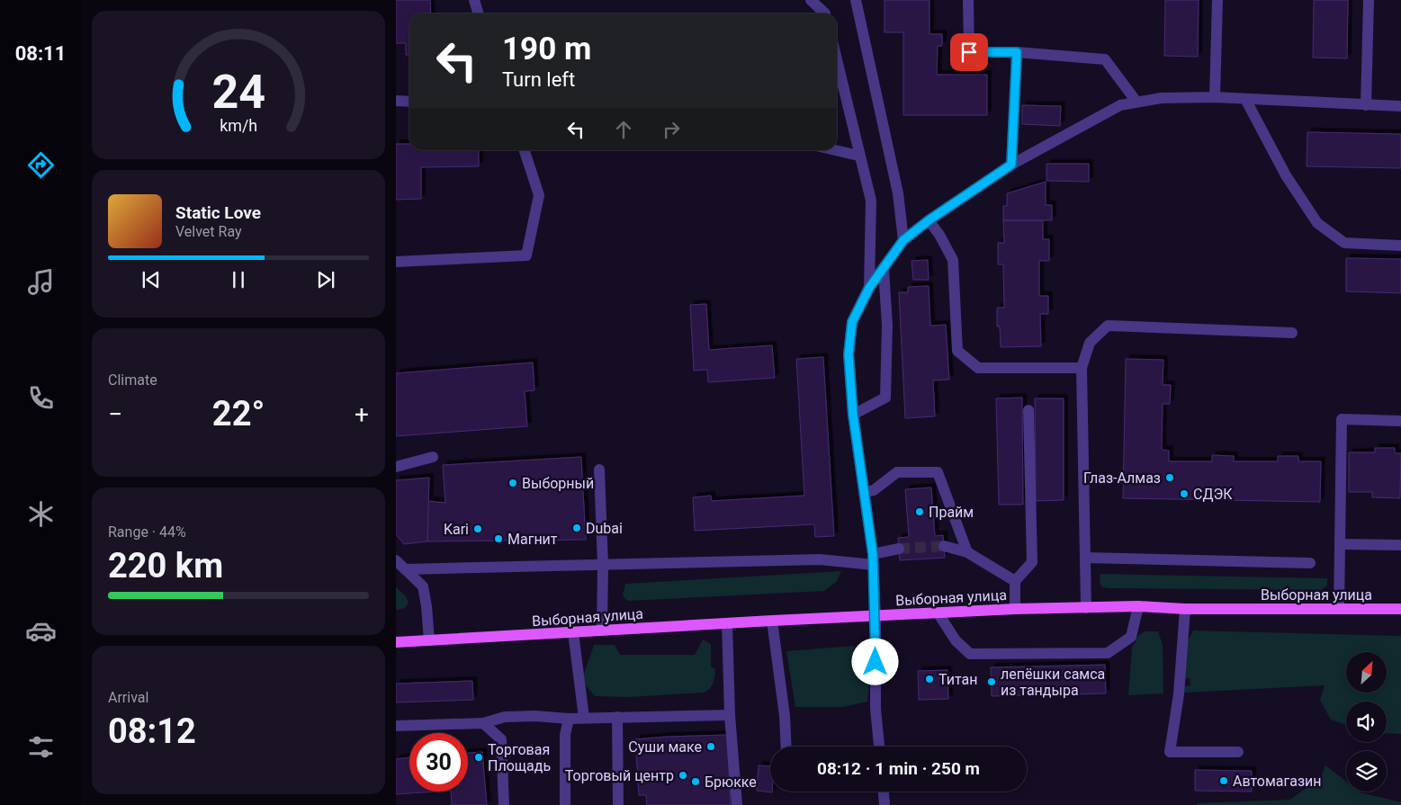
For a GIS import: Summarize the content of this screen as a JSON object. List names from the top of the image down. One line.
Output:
{"streets":{"main road":["Выборная улица"]},"places":["Глаз-Алмаз","Выборный","СДЭК","Прайм","Dubai","Kari","Магнит","Титан","лепёшки самса из тандыра","Суши маке","Торговая Площадь","Торговый центр","Автомагазин","Брюкке"],"north":"top right","page":{"tabs":"08:11","turn":["190 m","Turn left"],"song":["Static Love","Velvet Ray"],"tile":["Climate",["Range · 44%","220 km"],["Arrival","08:12"]],"heat":["−","22°","+"],"limit":"30","trip":"08:12 · 1 min · 250 m","gauge":["24","km/h"]}}
